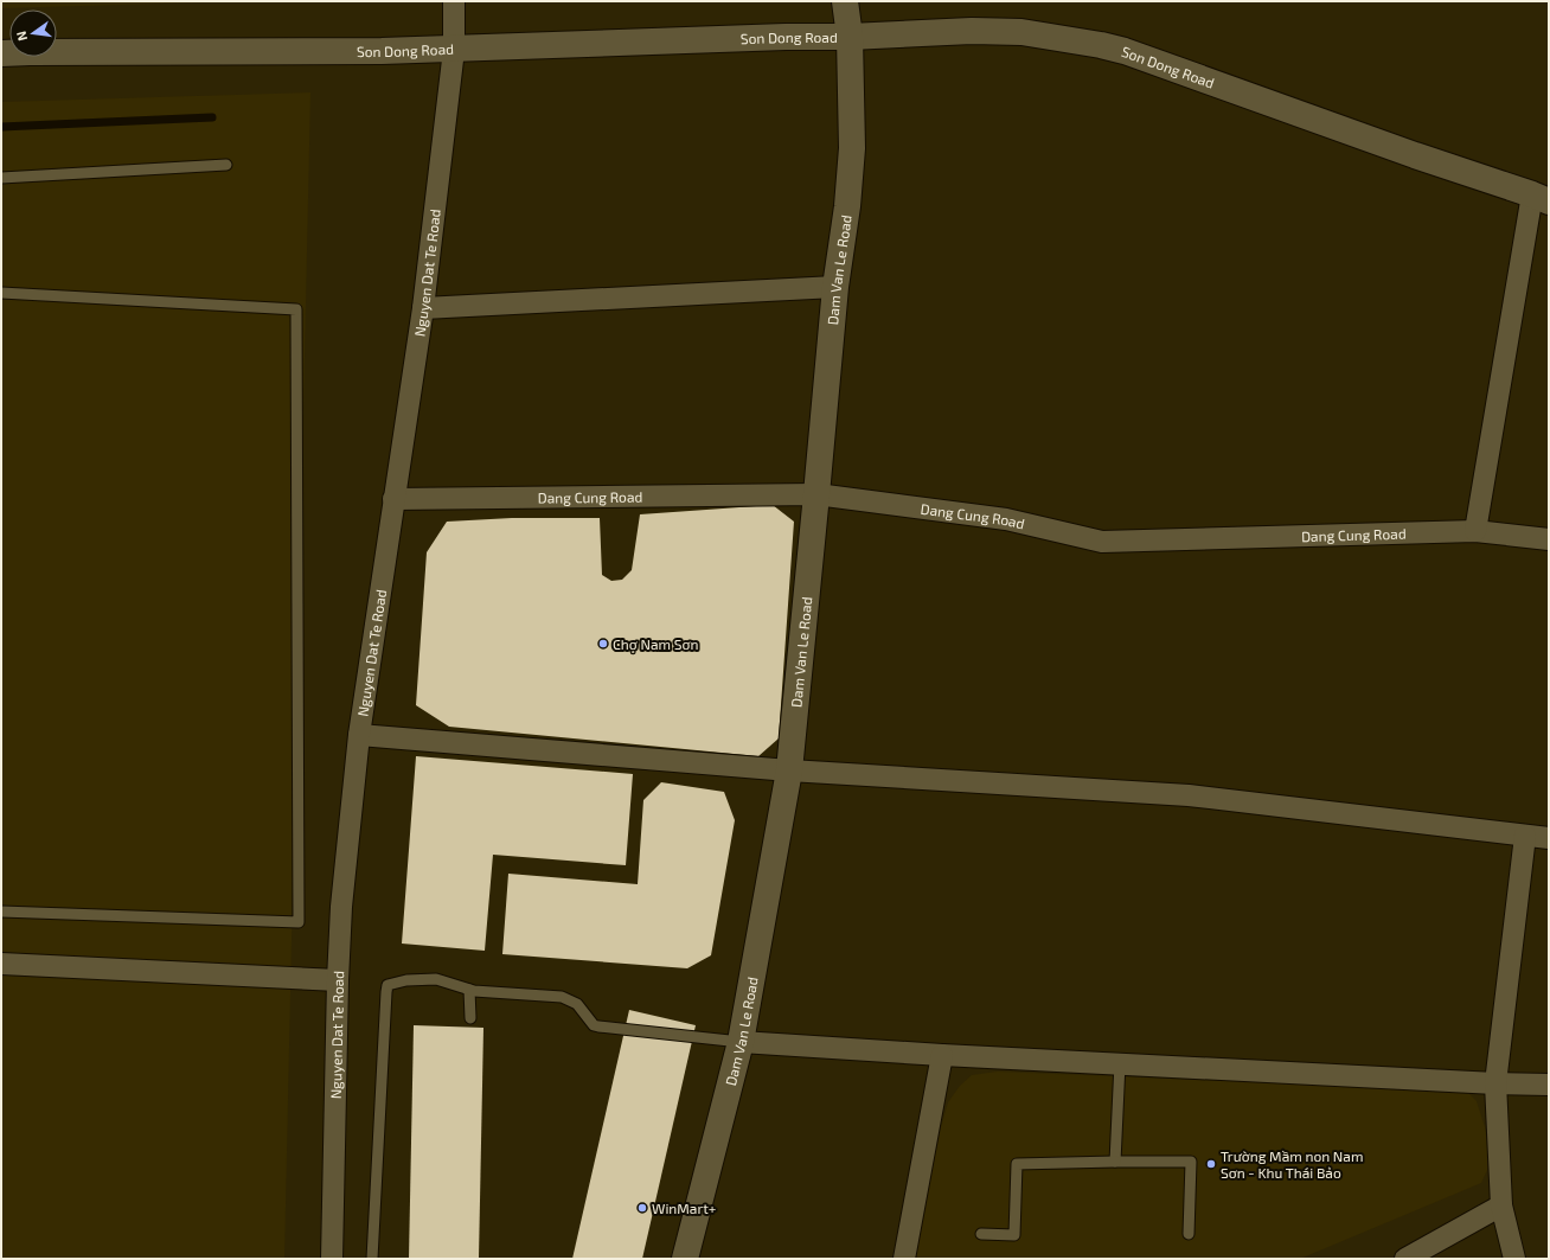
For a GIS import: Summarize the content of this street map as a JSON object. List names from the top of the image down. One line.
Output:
{"streets":{"main road":["Son Dong Road","Dam Van Le Road"],"street":["Nguyen Dat Te Road","Dang Cung Road"]},"crossings":[["Son Dong Road","Dam Van Le Road"],["Son Dong Road","Nguyen Dat Te Road"],["Dam Van Le Road","Dang Cung Road"],["Nguyen Dat Te Road","Dang Cung Road"]],"places":["Chợ Nam Sơn","Trường Mầm non Nam Sơn - Khu Thái Bảo","WinMart+"],"north":"left"}
